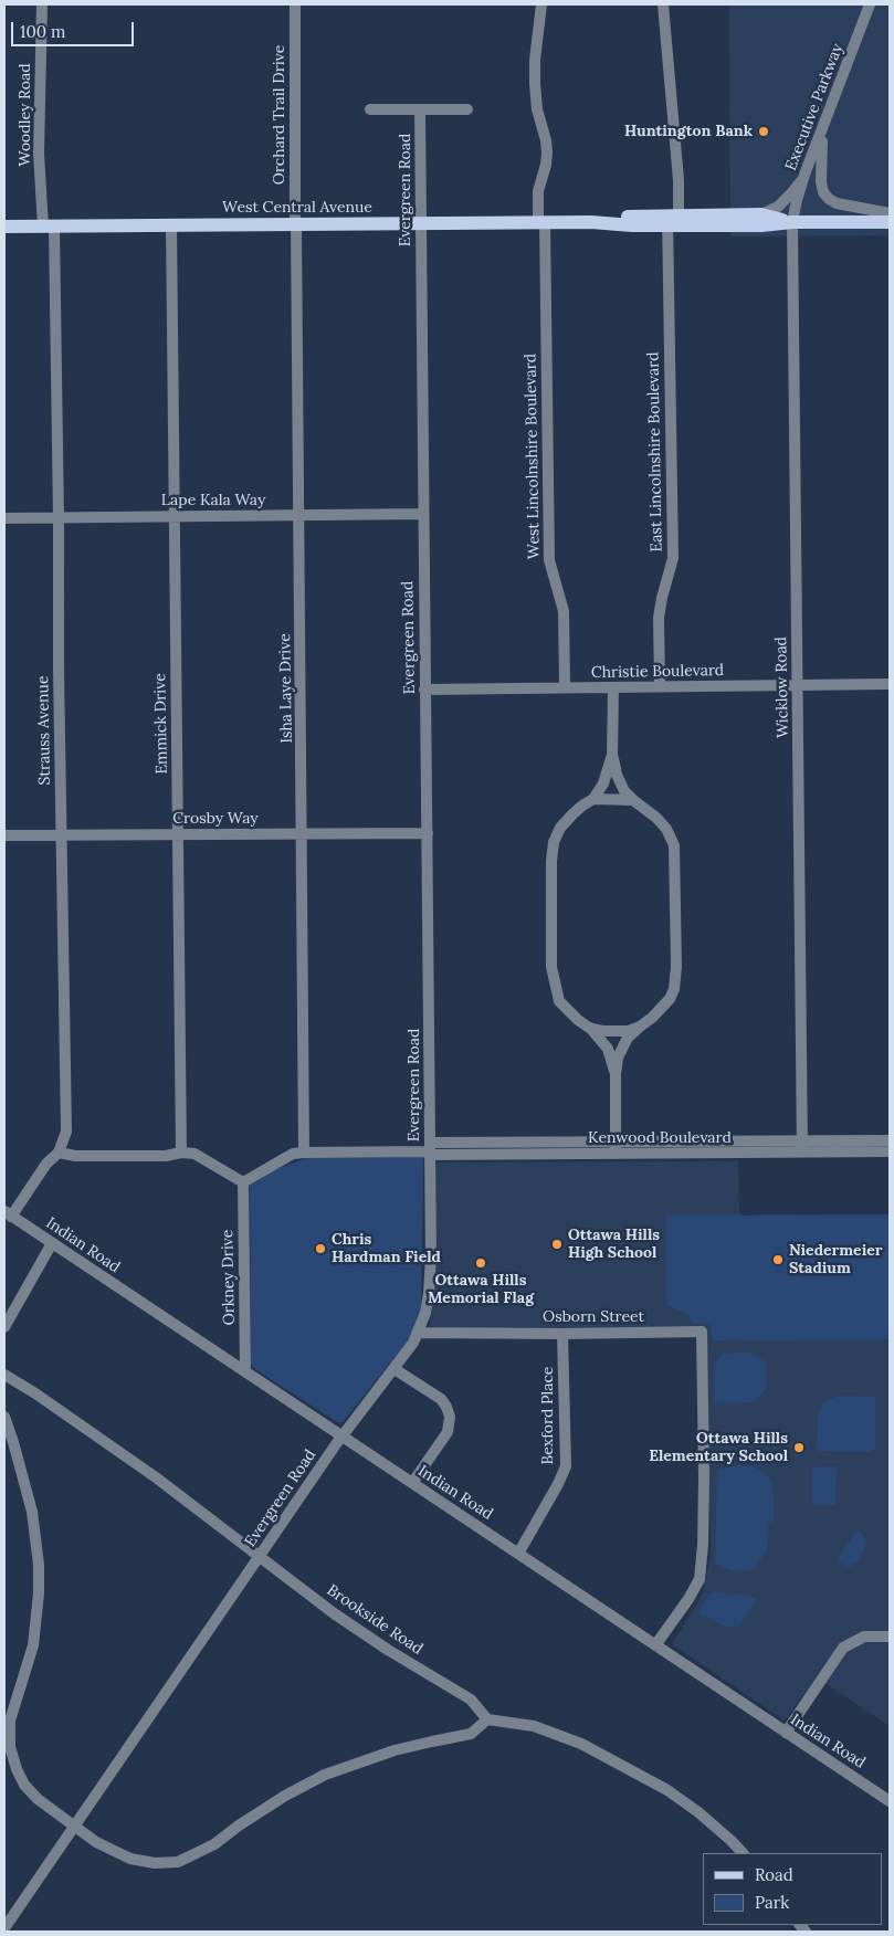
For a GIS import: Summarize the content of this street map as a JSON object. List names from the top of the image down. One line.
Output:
{"streets":{"main road":["West Central Avenue"],"street":["Executive Parkway","Woodley Road","Orchard Trail Drive","Evergreen Road","East Lincolnshire Boulevard","West Lincolnshire Boulevard","Lape Kala Way","Christie Boulevard","Wicklow Road","Isha Laye Drive","Emmick Drive","Strauss Avenue","Crosby Way","Kenwood Boulevard","Indian Road","Orkney Drive","Osborn Street","Bexford Place","Brookside Road"]},"crossings":[["Executive Parkway","West Central Avenue"],["Executive Parkway","Wicklow Road"],["Woodley Road","West Central Avenue"],["Woodley Road","Strauss Avenue"],["Orchard Trail Drive","West Central Avenue"],["Orchard Trail Drive","Isha Laye Drive"],["Evergreen Road","West Central Avenue"],["Evergreen Road","Lape Kala Way"],["Evergreen Road","Christie Boulevard"],["Evergreen Road","Crosby Way"],["Evergreen Road","Kenwood Boulevard"],["Evergreen Road","Indian Road"],["Evergreen Road","Osborn Street"],["Evergreen Road","Brookside Road"],["West Central Avenue","East Lincolnshire Boulevard"],["West Central Avenue","West Lincolnshire Boulevard"],["West Central Avenue","Wicklow Road"],["West Central Avenue","Isha Laye Drive"],["West Central Avenue","Emmick Drive"],["West Central Avenue","Strauss Avenue"],["East Lincolnshire Boulevard","Christie Boulevard"],["West Lincolnshire Boulevard","Christie Boulevard"],["Lape Kala Way","Isha Laye Drive"],["Lape Kala Way","Emmick Drive"],["Lape Kala Way","Strauss Avenue"],["Christie Boulevard","Wicklow Road"],["Wicklow Road","Kenwood Boulevard"],["Isha Laye Drive","Crosby Way"],["Isha Laye Drive","Kenwood Boulevard"],["Emmick Drive","Crosby Way"],["Strauss Avenue","Crosby Way"],["Strauss Avenue","Indian Road"],["Kenwood Boulevard","Orkney Drive"],["Indian Road","Orkney Drive"],["Indian Road","Osborn Street"],["Indian Road","Bexford Place"],["Osborn Street","Bexford Place"]],"places":["Huntington Bank","Ottawa Hills High School","Chris Hardman Field","Niedermeier Stadium","Ottawa Hills Memorial Flag","Ottawa Hills Elementary School"],"legend":["Road","Park"],"scale_bar":"100 m"}
